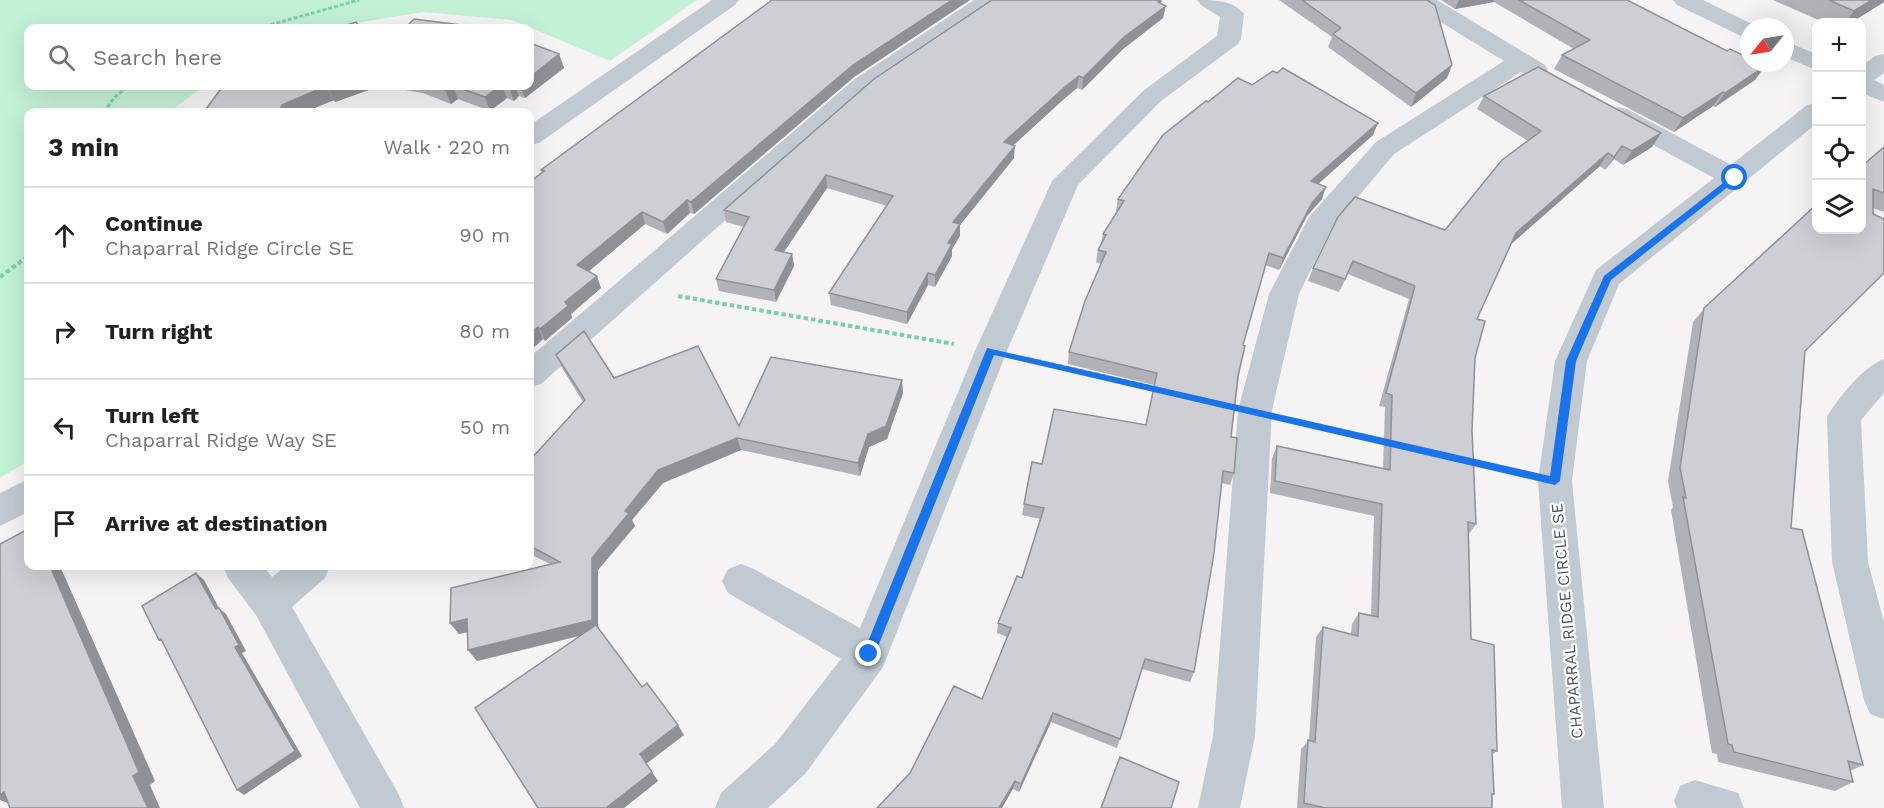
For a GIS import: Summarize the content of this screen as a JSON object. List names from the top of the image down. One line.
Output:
{"streets":{"street":["CHAPARRAL RIDGE CIRCLE SE"]},"north":"bottom left","page":{"map_buttons":["+","−"],"search":"Search here","heading":["3 min","Walk · 220 m"],"list":[["Continue","Chaparral Ridge Circle SE","90 m"],["Turn right","80 m"],["Turn left","Chaparral Ridge Way SE","50 m"],"Arrive at destination"]}}
